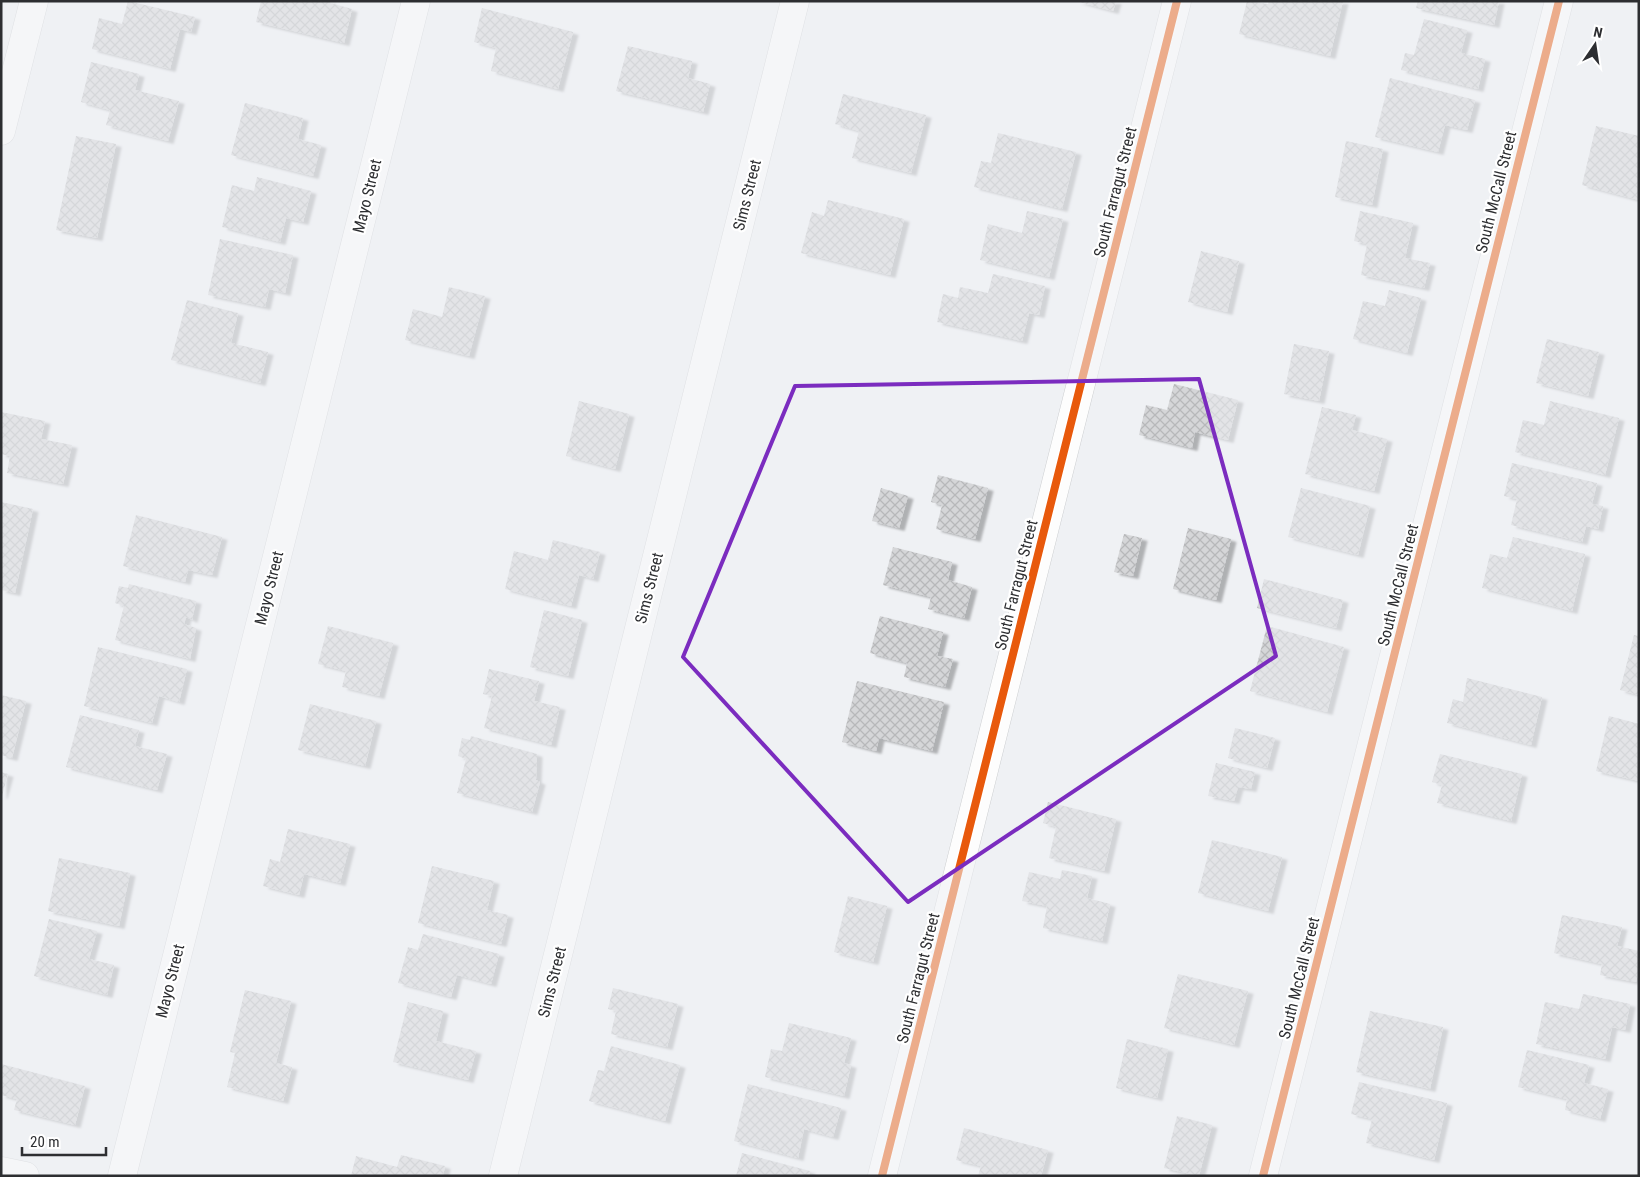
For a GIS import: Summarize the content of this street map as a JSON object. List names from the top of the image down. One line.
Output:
{"streets":{"street":["South Farragut Street","South McCall Street","Sims Street","Mayo Street"]},"scale_bar":"20 m","north":"top"}
